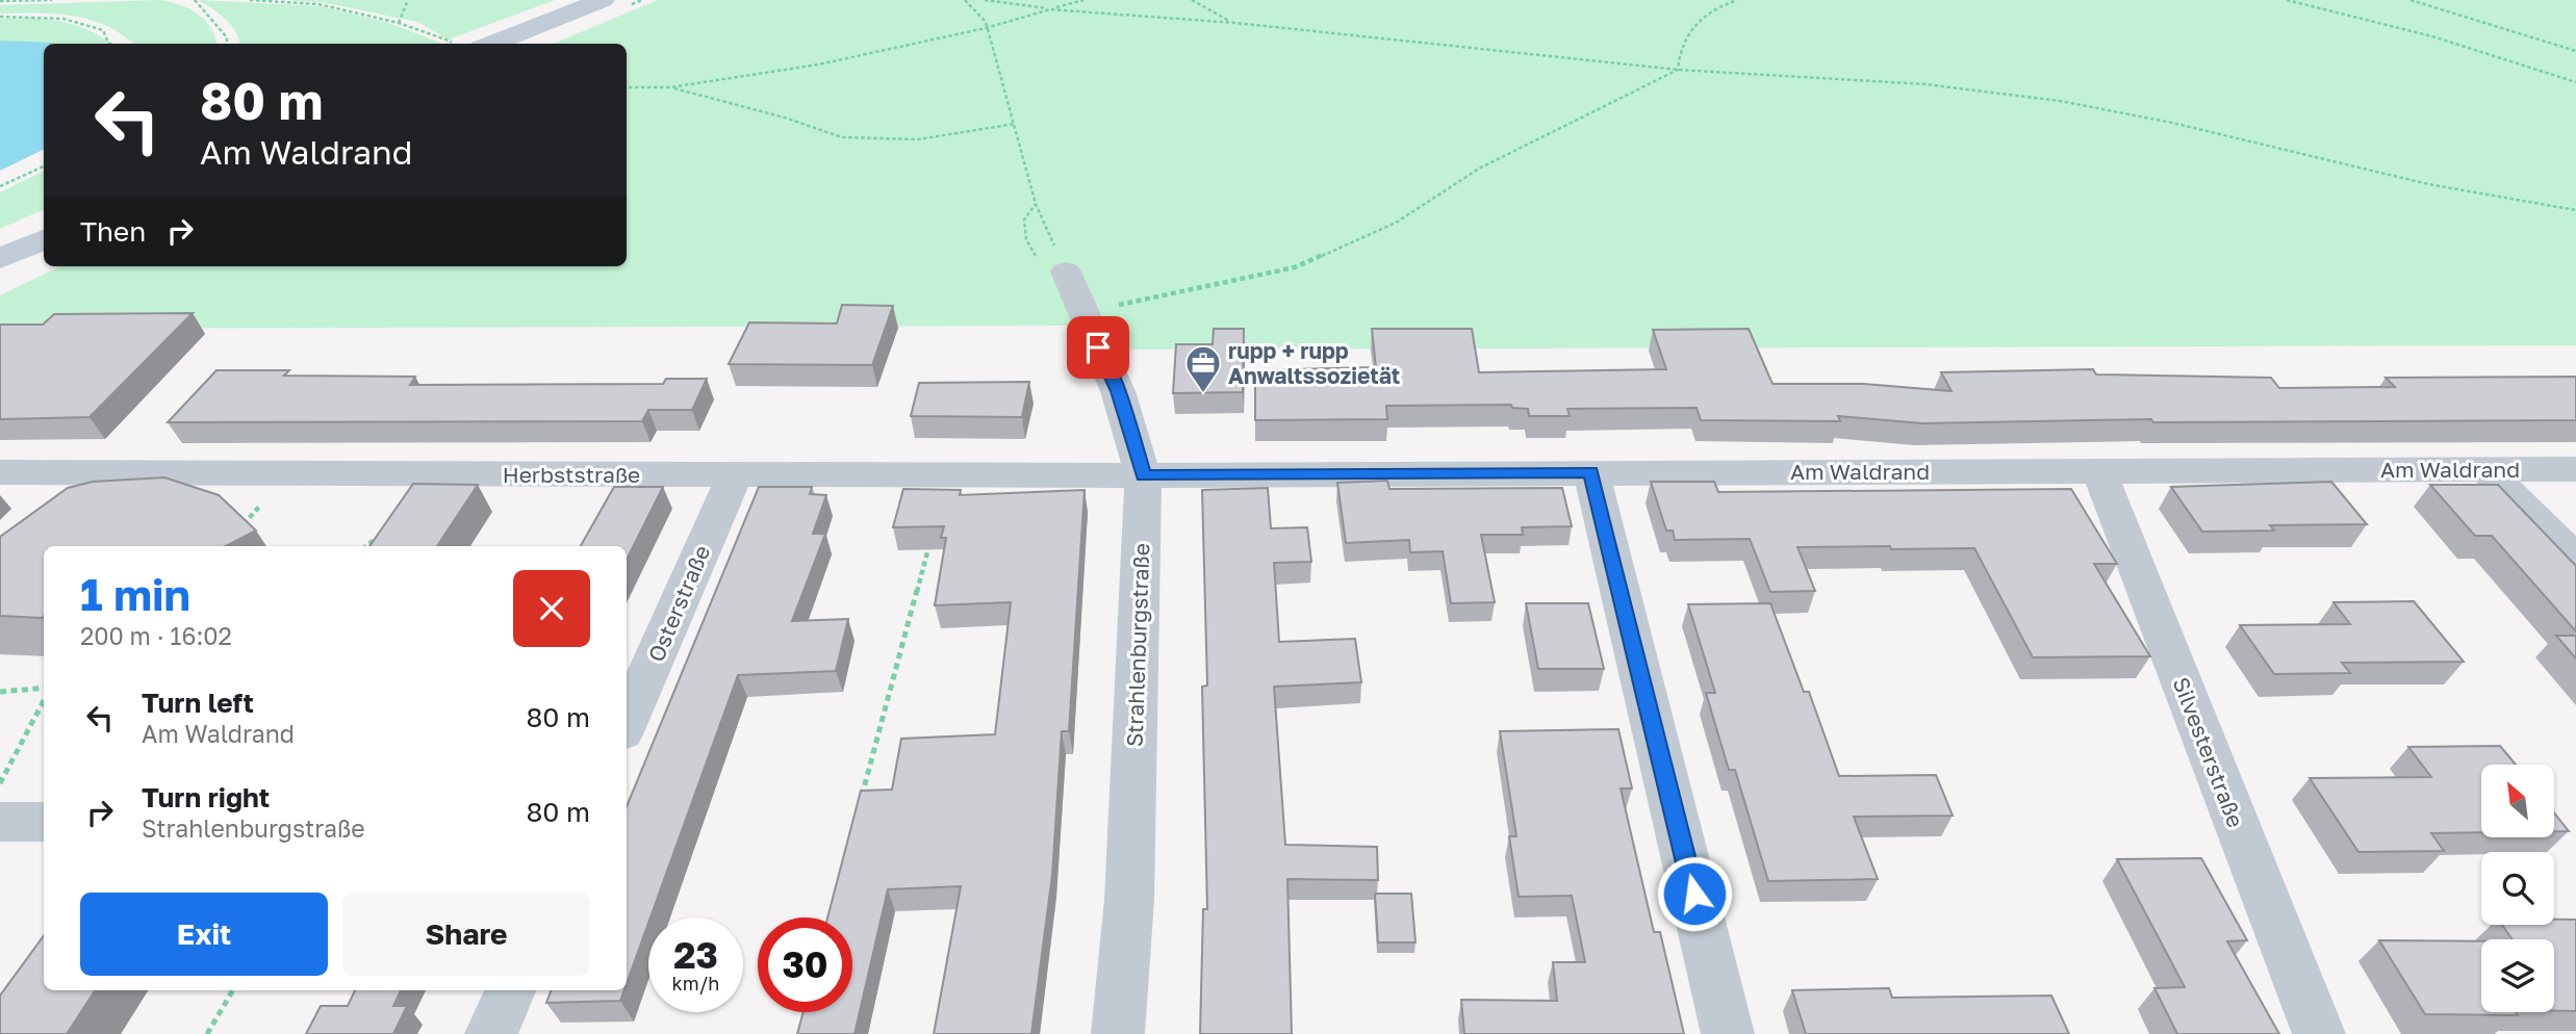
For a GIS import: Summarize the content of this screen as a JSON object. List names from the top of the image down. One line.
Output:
{"streets":{"street":["Am Waldrand","Herbststraße","Osterstraße","Strahlenburgstraße","Silvesterstraße"]},"crossings":[["Am Waldrand","Herbststraße"],["Am Waldrand","Strahlenburgstraße"],["Am Waldrand","Silvesterstraße"],["Herbststraße","Osterstraße"],["Herbststraße","Strahlenburgstraße"]],"places":{"office":["rupp + rupp Anwaltssozietät"]},"north":"top left","page":{"turn":["80 m","Am Waldrand"],"then":"Then","heading":["1 min","200 m · 16:02"],"list":[{"name":"Turn left","note":"Am Waldrand","value":"80 m"},{"name":"Turn right","note":"Strahlenburgstraße","value":"80 m"}],"buttons":["Exit","Share"],"speed":"23 km/h","limit":"30"}}
